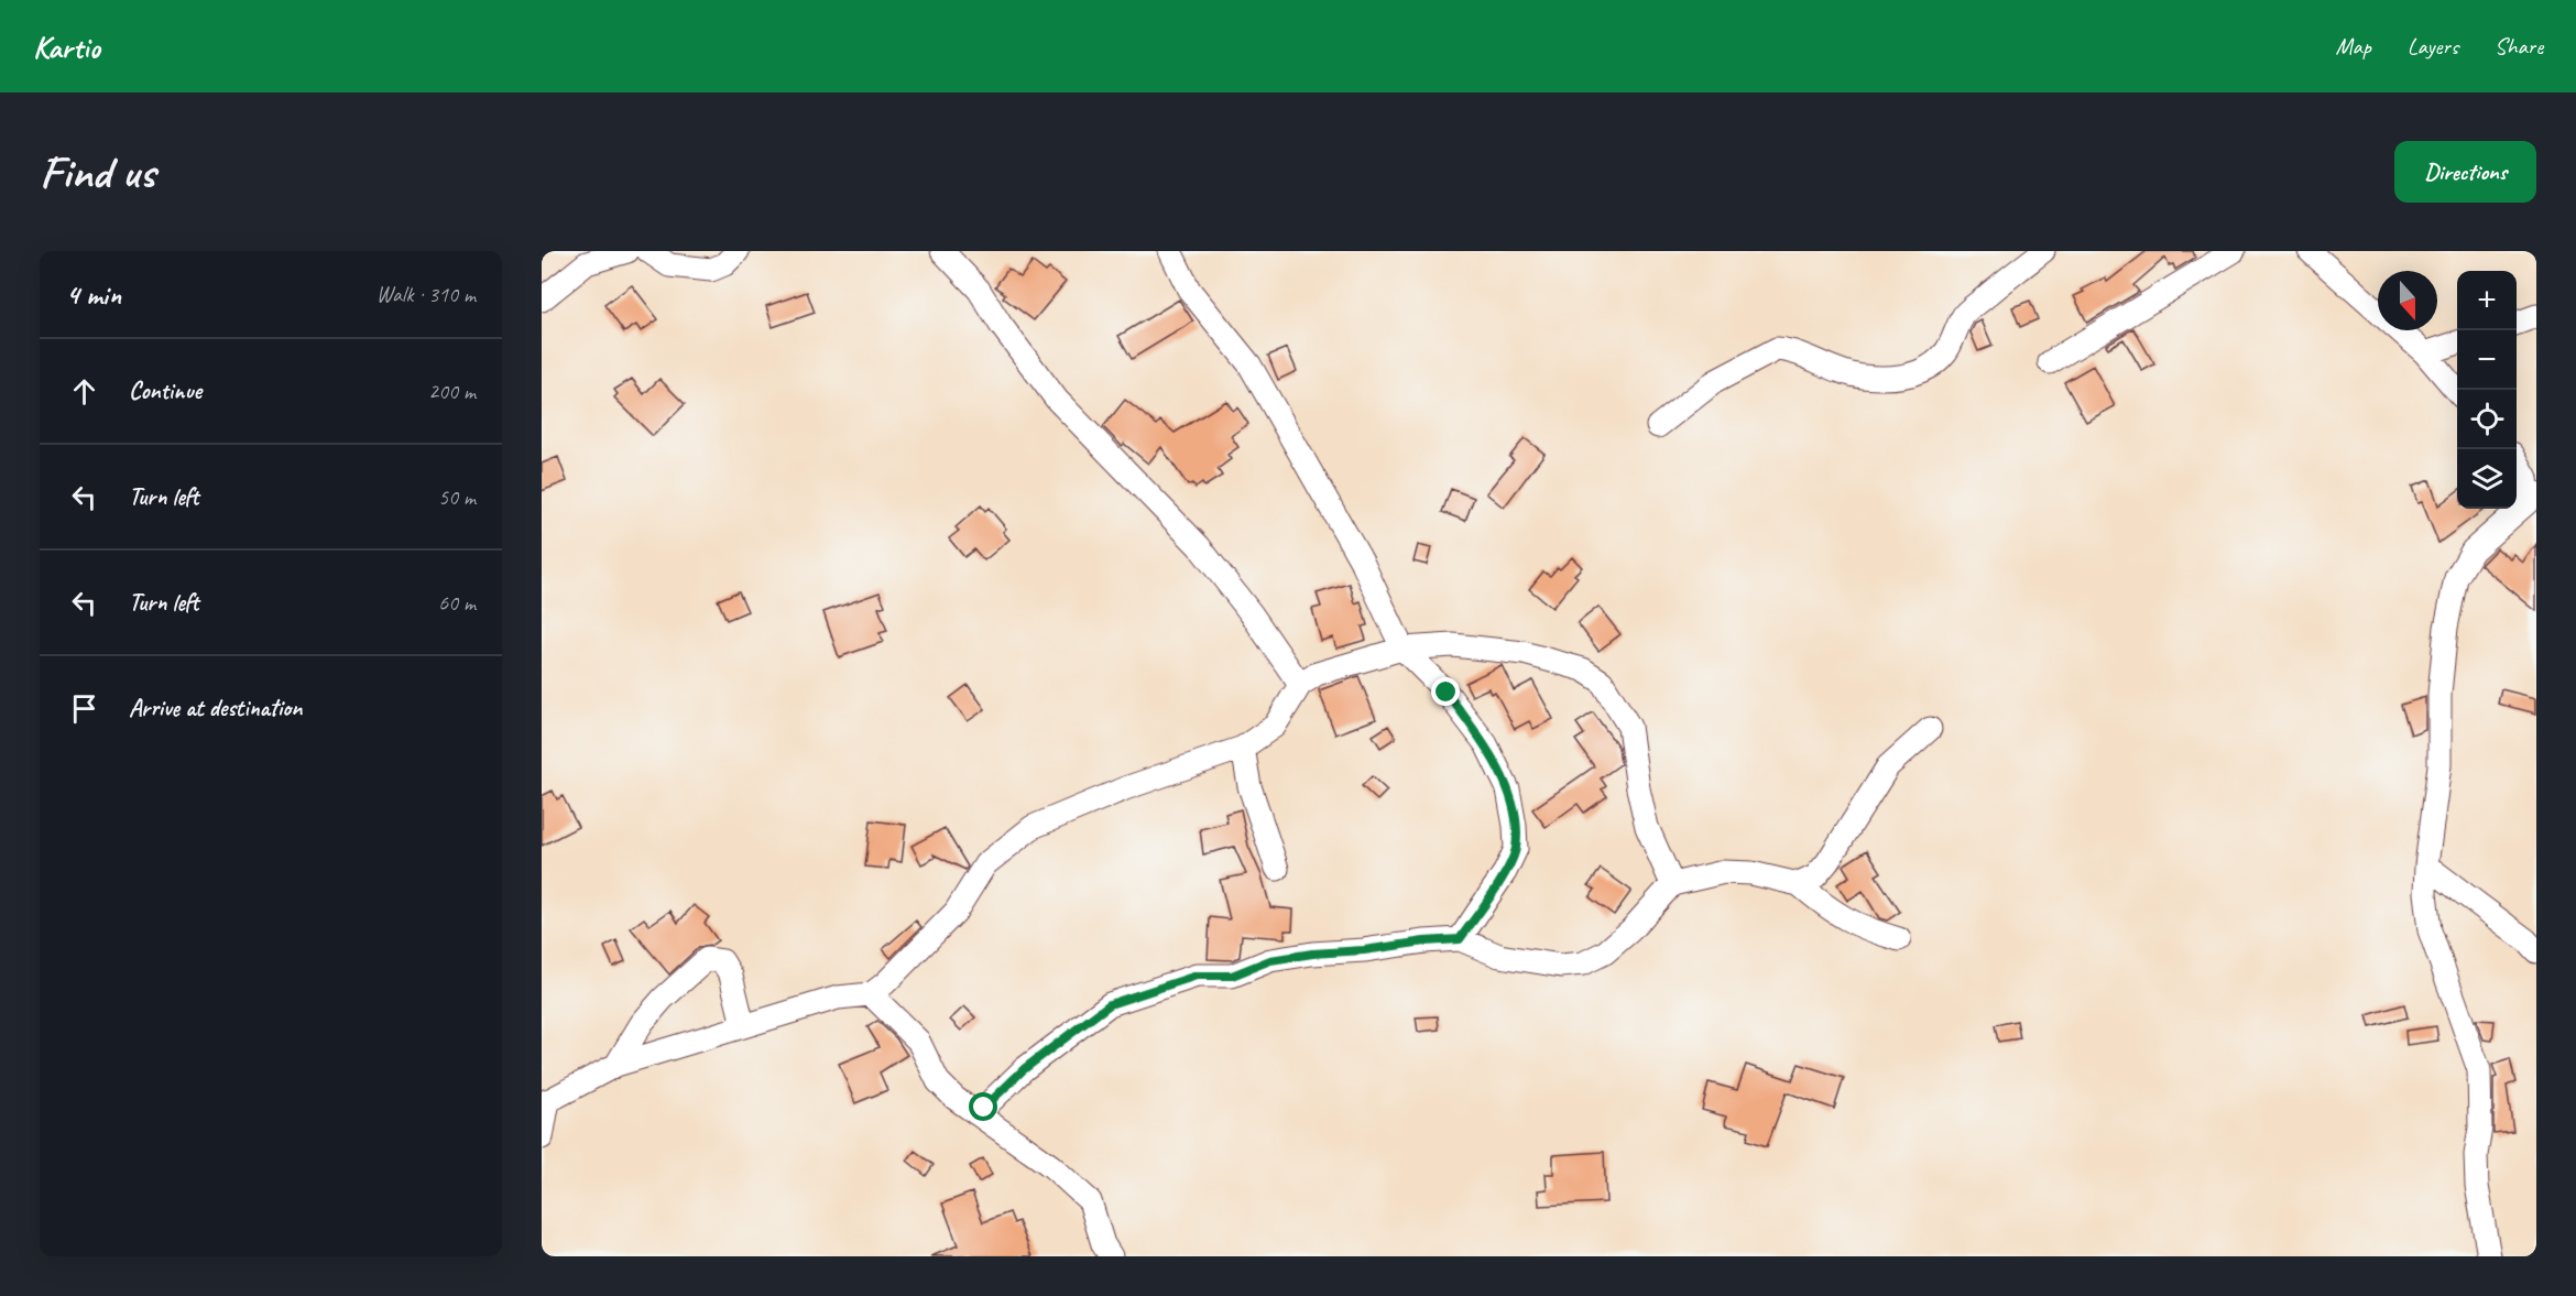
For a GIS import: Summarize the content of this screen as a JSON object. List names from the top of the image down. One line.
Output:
{"north":"bottom","page":{"header":"Kartio","nav":["Map","Layers","Share"],"buttons":"Directions","title":"Find us","heading":["4 min","Walk · 310 m"],"map_buttons":["+","−"],"list":[["Continue","200 m"],["Turn left","50 m"],["Turn left","60 m"],"Arrive at destination"]}}
